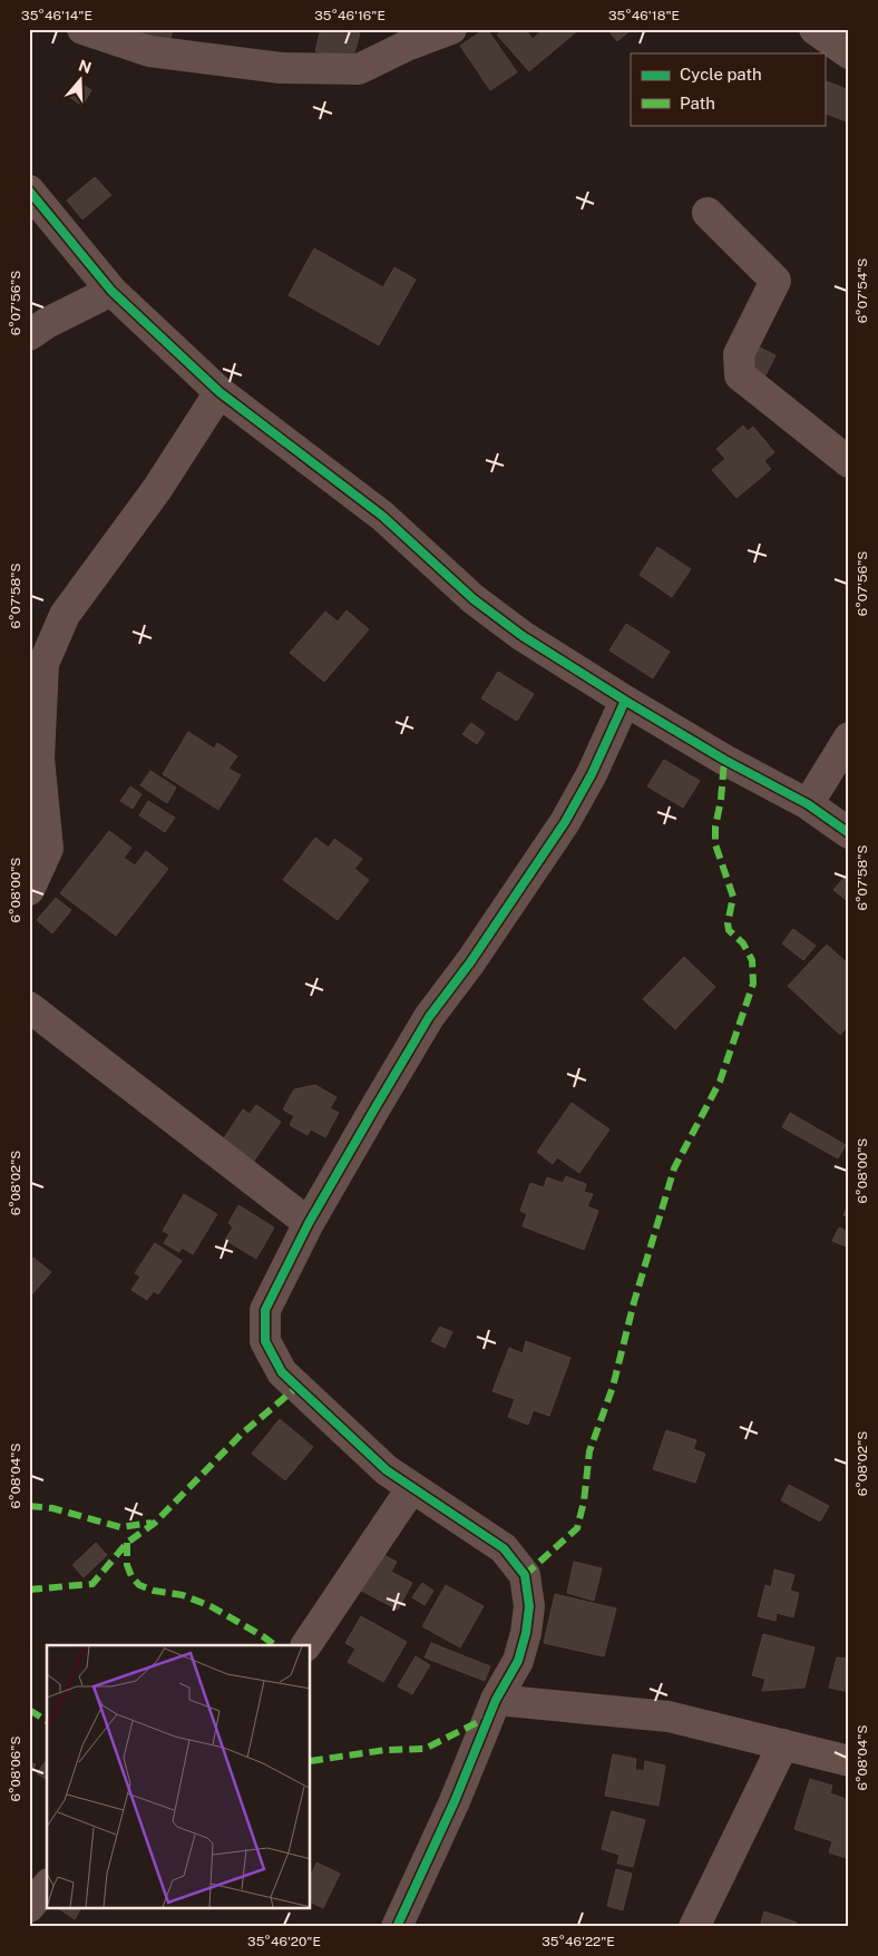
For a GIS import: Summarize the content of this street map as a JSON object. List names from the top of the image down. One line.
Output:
{"legend":["Cycle path","Path"],"north":"top","coordinates":["35°46'14\"E","35°46'16\"E","35°46'18\"E","6°07'54\"S","6°07'56\"S","6°07'58\"S","6°08'00\"S","6°08'02\"S","6°08'04\"S","6°08'06\"S","35°46'20\"E","35°46'22\"E"]}
